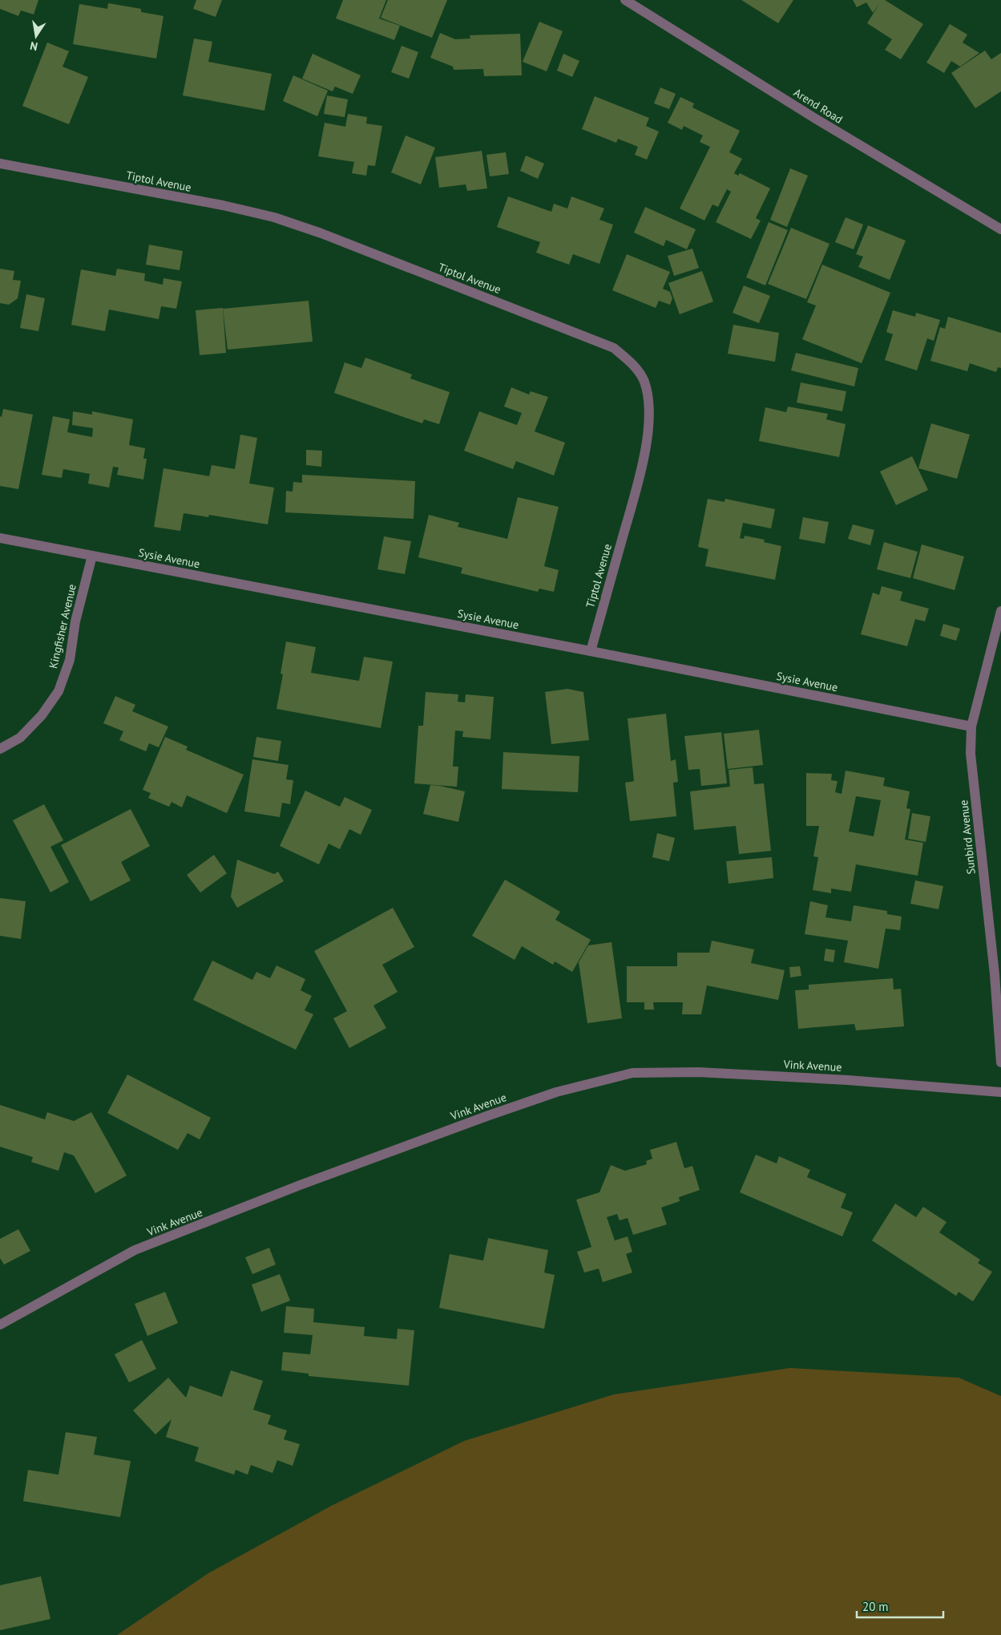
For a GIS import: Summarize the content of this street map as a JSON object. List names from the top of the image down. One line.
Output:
{"streets":{"street":["Arend Road","Tiptol Avenue","Sysie Avenue","Kingfisher Avenue","Sunbird Avenue","Vink Avenue"]},"crossings":[["Tiptol Avenue","Sysie Avenue"],["Sysie Avenue","Kingfisher Avenue"],["Sysie Avenue","Sunbird Avenue"]],"scale_bar":"20 m","north":"bottom"}
